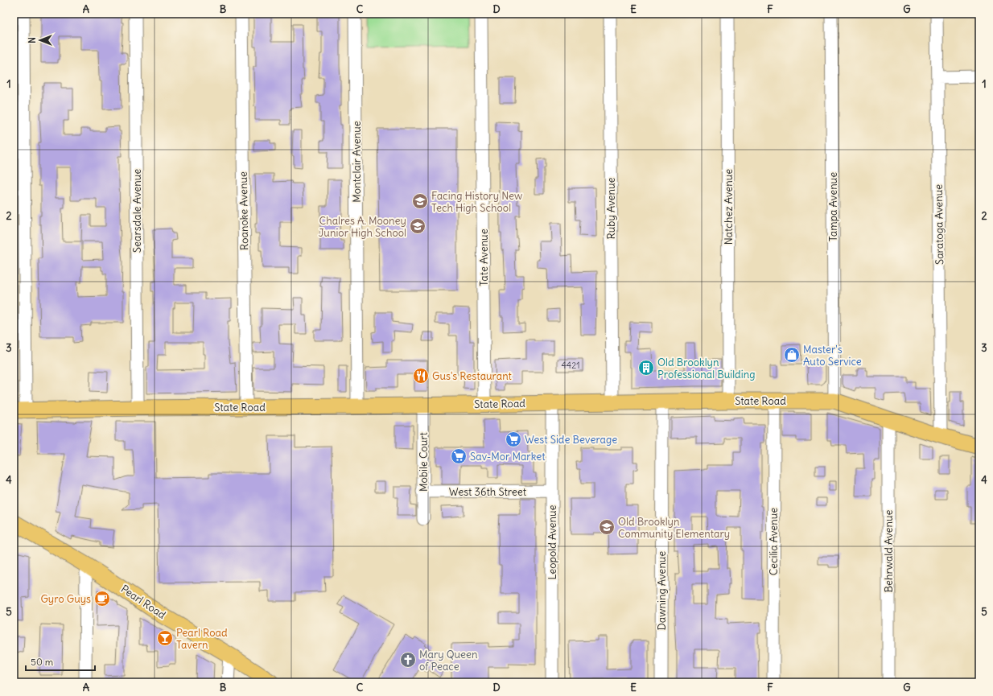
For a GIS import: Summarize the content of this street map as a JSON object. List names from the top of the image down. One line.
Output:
{"streets":{"main road":["State Road","Pearl Road"],"street":["Montclair Avenue","Natchez Avenue","Tampa Avenue","Ruby Avenue","Searsdale Avenue","Roanoke Avenue","Saratoga Avenue","Tate Avenue","Mobile Court","West 36th Street","Cecilia Avenue","Leopold Avenue","Behrwald Avenue","Dawning Avenue"]},"crossings":[["Montclair Avenue","State Road"],["Natchez Avenue","State Road"],["Tampa Avenue","State Road"],["Ruby Avenue","State Road"],["Searsdale Avenue","State Road"],["Roanoke Avenue","State Road"],["Saratoga Avenue","State Road"],["Tate Avenue","State Road"],["State Road","Mobile Court"],["State Road","Cecilia Avenue"],["State Road","Leopold Avenue"],["State Road","Behrwald Avenue"],["State Road","Dawning Avenue"],["Mobile Court","West 36th Street"],["West 36th Street","Leopold Avenue"]],"places":{"school or university":["Facing History New Tech High School","Chalres A. Mooney Junior High School","Old Brooklyn Community Elementary"],"shop":["Master's Auto Service"],"building":["Old Brooklyn Professional Building"],"restaurant":["Gus's Restaurant"],"supermarket":["West Side Beverage","Sav-Mor Market"],"cafe":["Gyro Guys"],"bar":["Pearl Road Tavern"],"church":["Mary Queen of Peace"]},"house_numbers":["4421"],"scale_bar":"50 m","north":"left","grid":{"columns":["A","B","C","D","E","F","G"],"rows":["1","2","3","4","5"]}}
